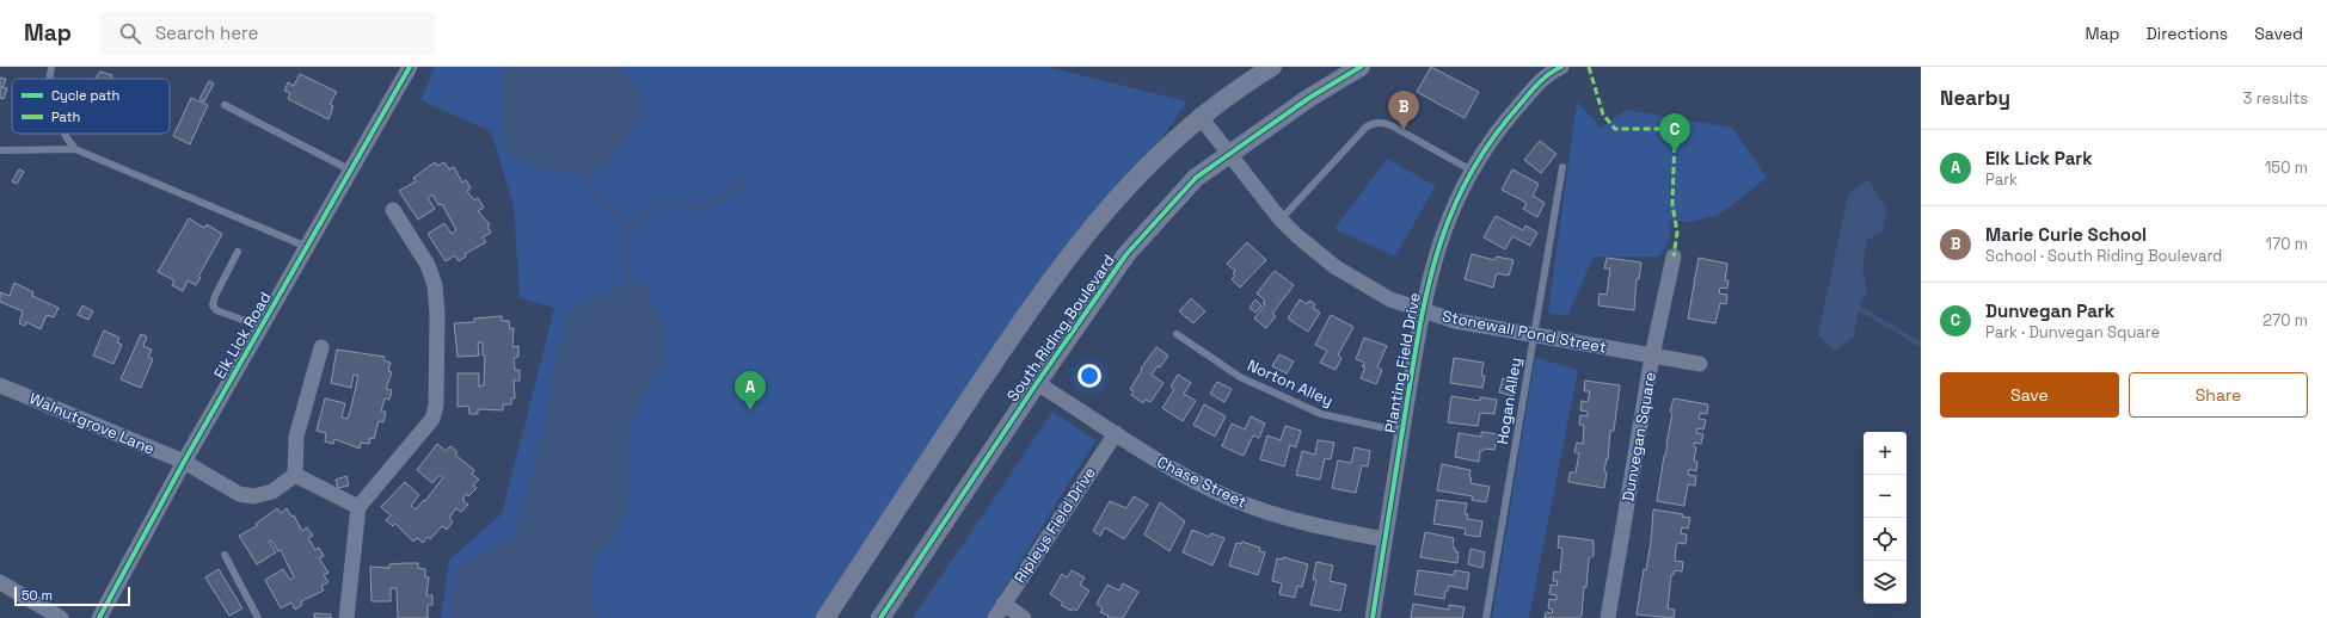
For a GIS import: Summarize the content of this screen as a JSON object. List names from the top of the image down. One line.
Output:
{"streets":{"street":["South Riding Boulevard","Stonewall Pond Street","Elk Lick Road","Planting Field Drive","Walnutgrove Lane","Dunvegan Square","Chase Street","Ripleys Field Drive"],"lane":["Norton Alley","Hogan Alley"]},"crossings":[["South Riding Boulevard","Stonewall Pond Street"],["South Riding Boulevard","Chase Street"],["Stonewall Pond Street","Planting Field Drive"],["Stonewall Pond Street","Hogan Alley"],["Stonewall Pond Street","Dunvegan Square"],["Elk Lick Road","Walnutgrove Lane"],["Planting Field Drive","Norton Alley"],["Planting Field Drive","Chase Street"],["Chase Street","Ripleys Field Drive"]],"legend":["Cycle path","Path"],"scale_bar":"50 m","page":{"header":"Map","search":"Search here","nav":["Map","Directions","Saved"],"heading":["Nearby","3 results"],"pins":["B","C","A"],"list":[{"mark":"A","name":"Elk Lick Park","note":"Park","value":"150 m"},{"mark":"B","name":"Marie Curie School","note":"School · South Riding Boulevard","value":"170 m"},{"mark":"C","name":"Dunvegan Park","note":"Park · Dunvegan Square","value":"270 m"}],"buttons":["Save","Share"],"map_buttons":["+","−"],"scale":"50 m"}}
